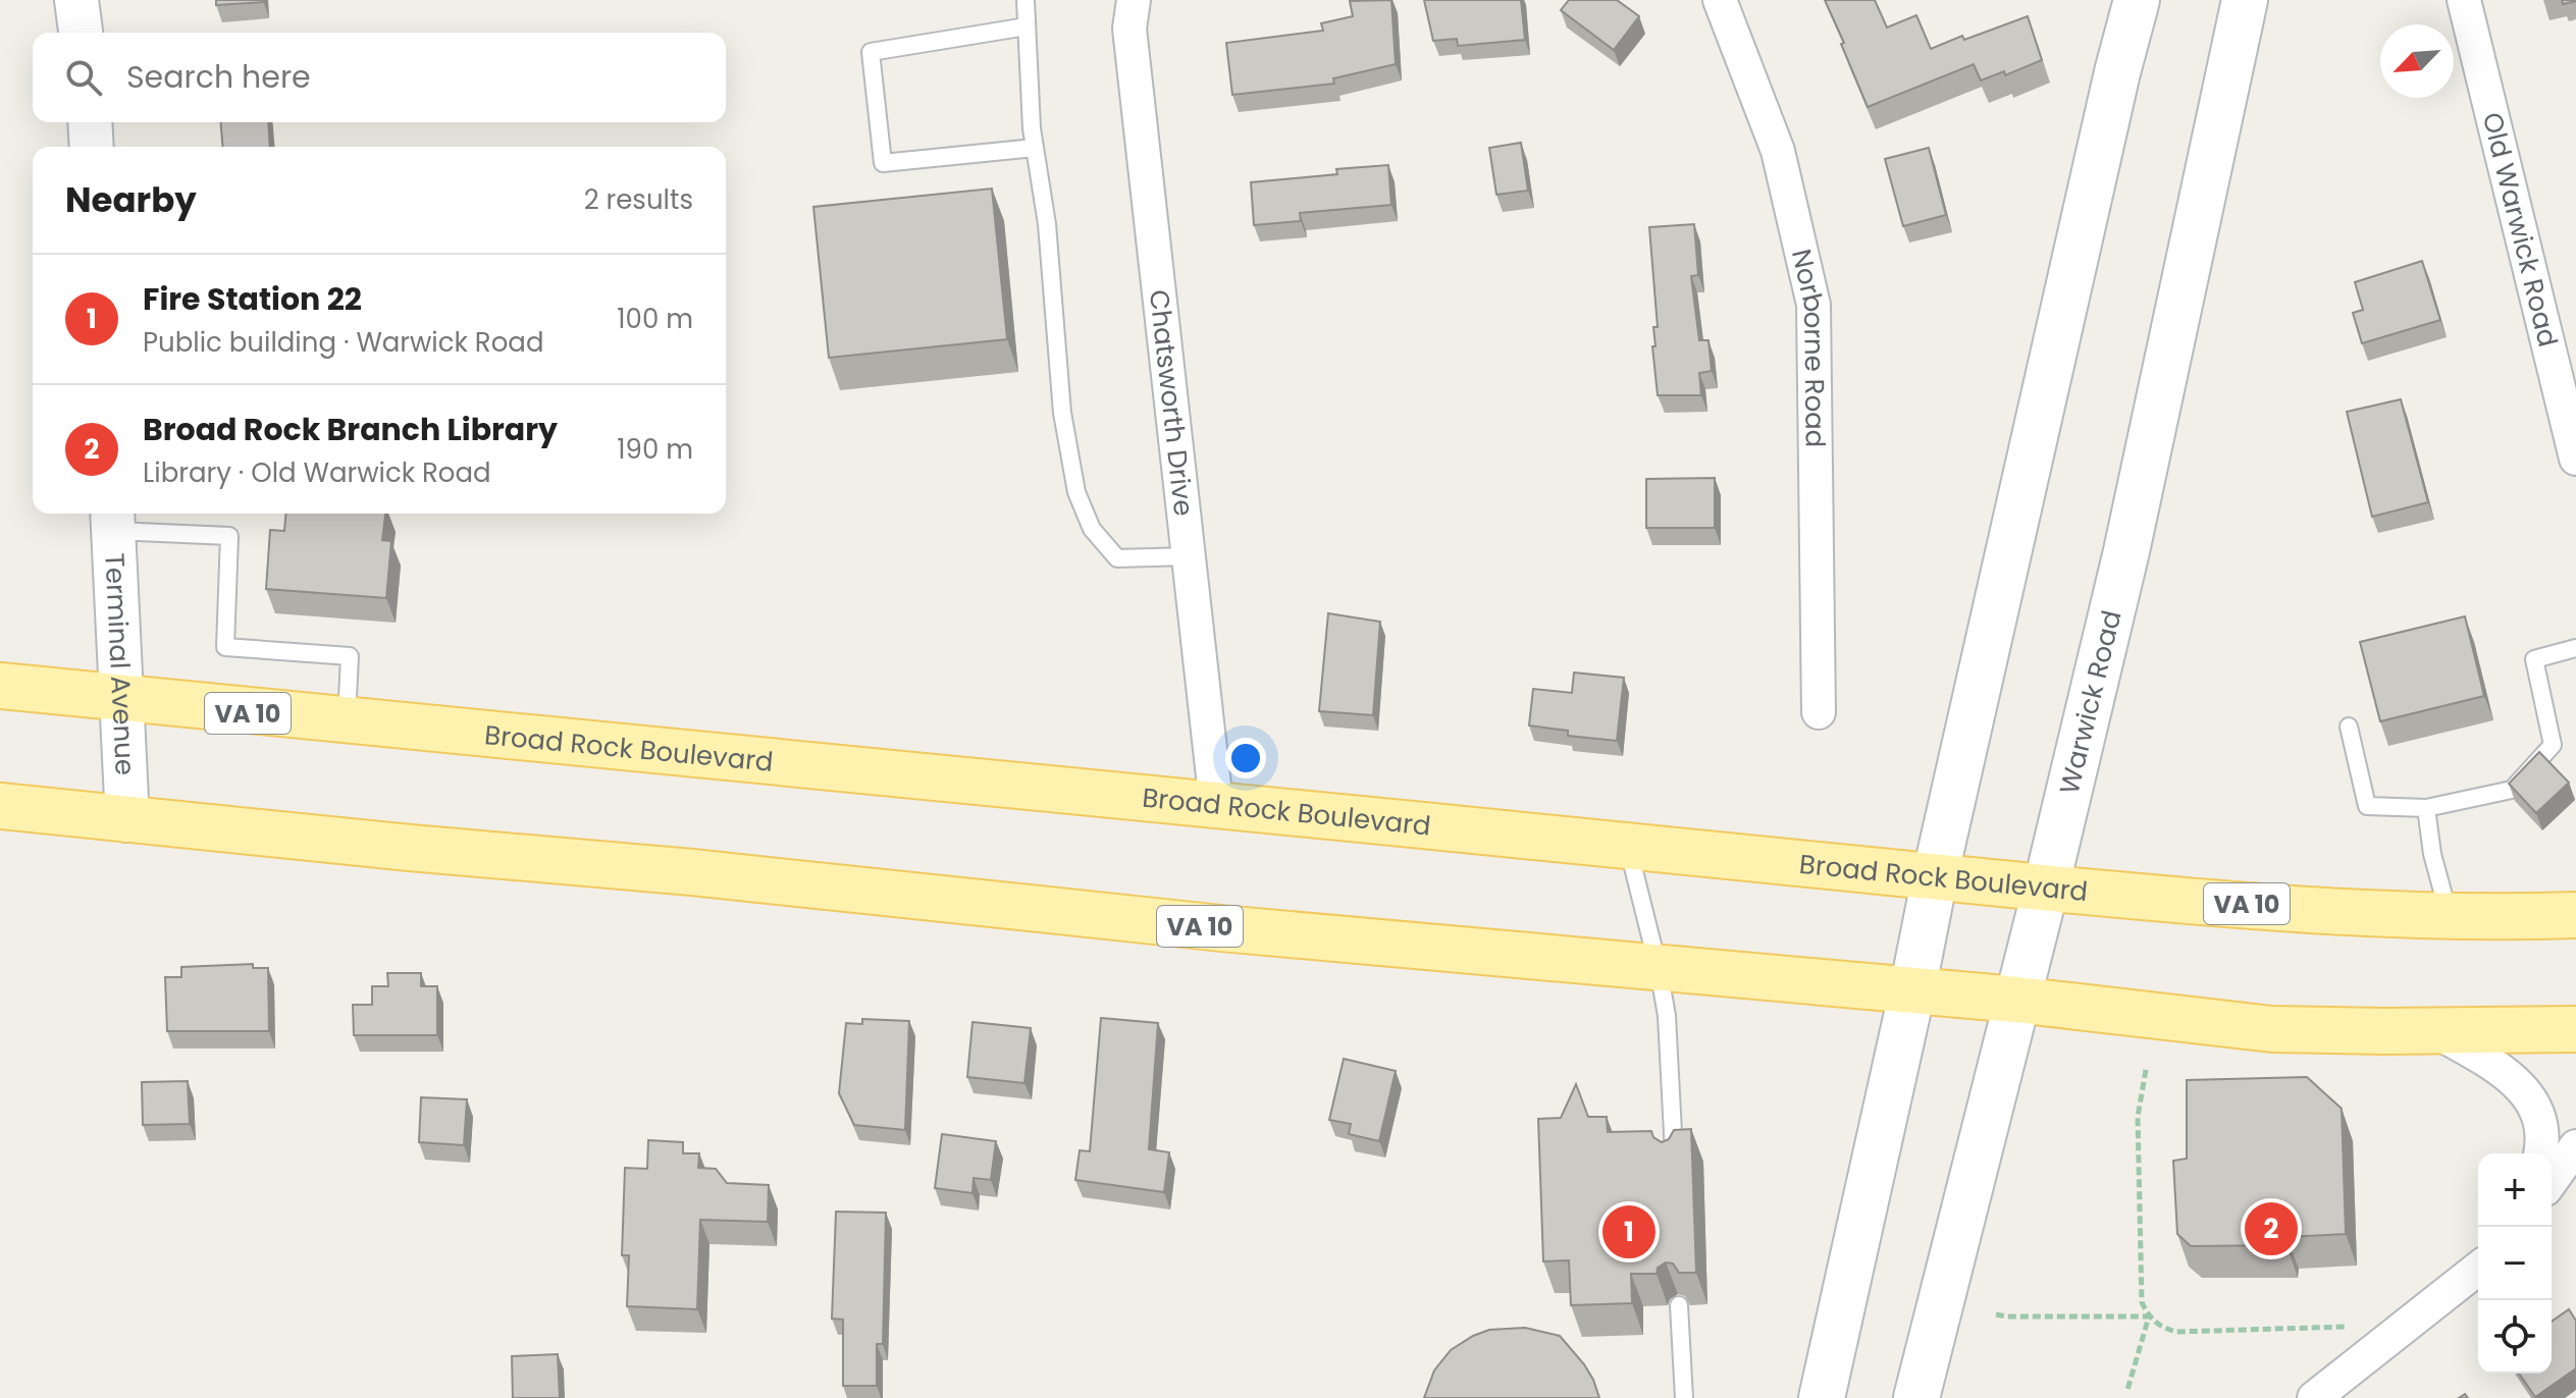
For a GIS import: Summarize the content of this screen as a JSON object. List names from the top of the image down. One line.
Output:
{"streets":{"main road":["Warwick Road","VA 10","Broad Rock Boulevard"],"street":["Old Warwick Road","Norborne Road","Chatsworth Drive","Terminal Avenue"]},"crossings":[["Chatsworth Drive","Broad Rock Boulevard"],["Terminal Avenue","VA 10"],["Terminal Avenue","Broad Rock Boulevard"],["Warwick Road","VA 10"],["Warwick Road","Broad Rock Boulevard"]],"north":"bottom left","page":{"search":"Search here","heading":["Nearby","2 results"],"list":[{"mark":"1","name":"Fire Station 22","note":"Public building · Warwick Road","value":"100 m"},{"mark":"2","name":"Broad Rock Branch Library","note":"Library · Old Warwick Road","value":"190 m"}],"map_buttons":["+","−"],"pins":["2","1"]}}
